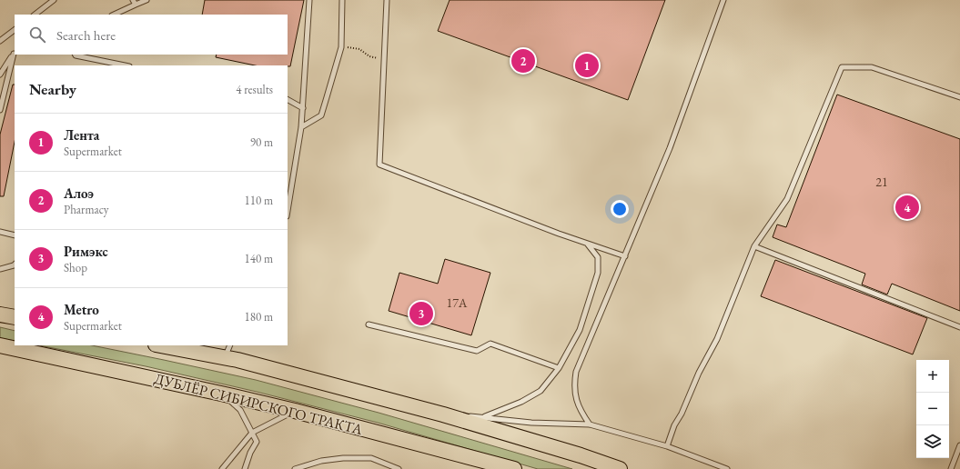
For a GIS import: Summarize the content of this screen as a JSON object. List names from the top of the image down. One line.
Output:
{"streets":{"main road":["ДУБЛЁР СИБИРСКОГО ТРАКТА"]},"house_numbers":["21","17А"],"page":{"search":"Search here","pins":["2","1","4","3"],"heading":["Nearby","4 results"],"list":[{"mark":"1","name":"Лента","note":"Supermarket","value":"90 m"},{"mark":"2","name":"Алоэ","note":"Pharmacy","value":"110 m"},{"mark":"3","name":"Римэкс","note":"Shop","value":"140 m"},{"mark":"4","name":"Metro","note":"Supermarket","value":"180 m"}],"map_buttons":["+","−"]}}
